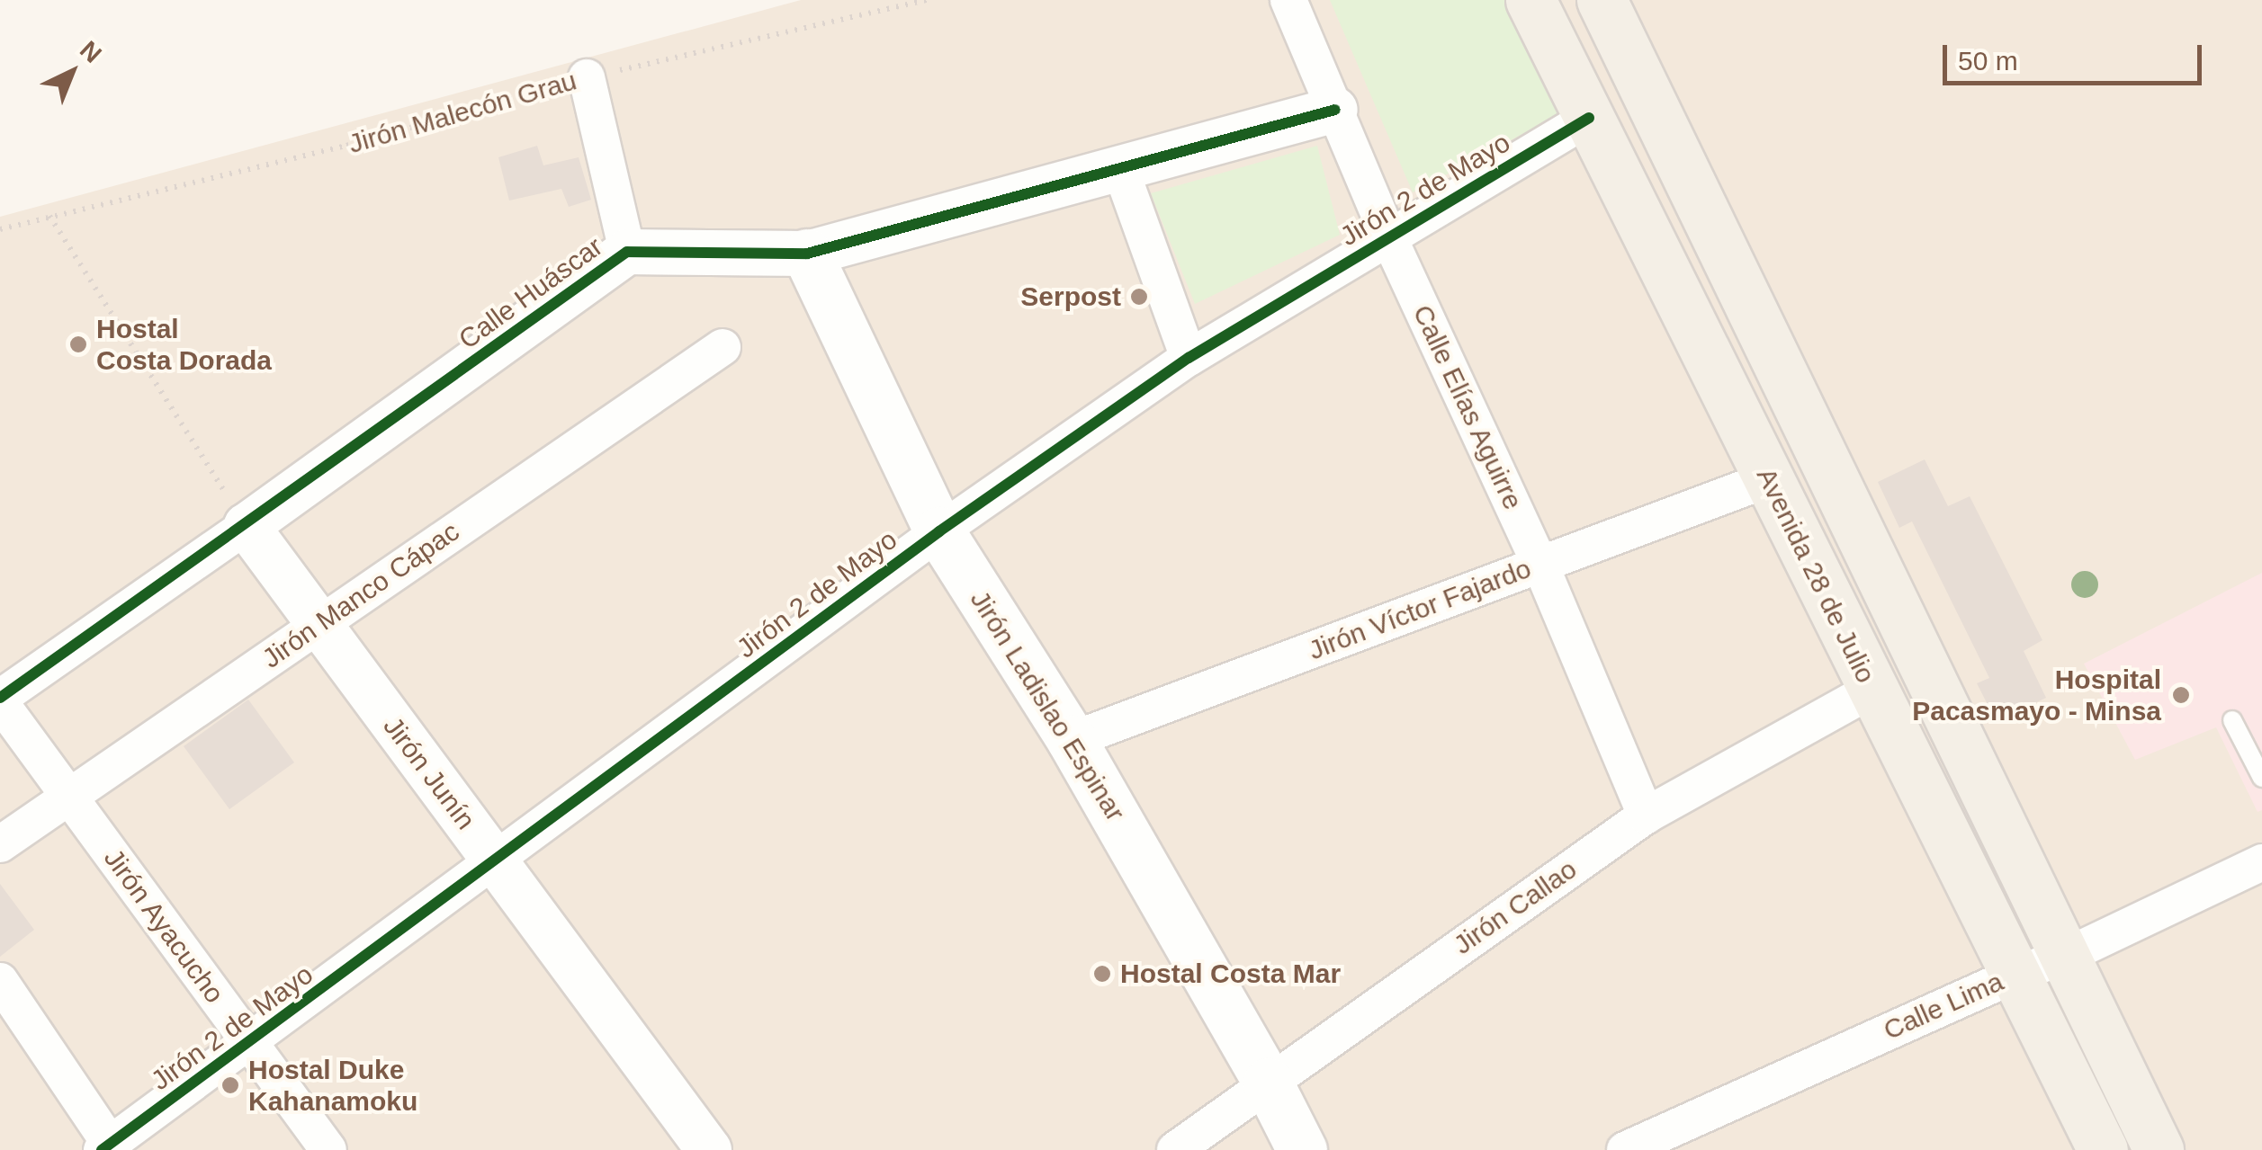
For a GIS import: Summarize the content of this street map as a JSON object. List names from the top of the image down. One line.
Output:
{"streets":{"main road":["Avenida 28 de Julio","Jirón Ladislao Espinar"],"street":["Jirón 2 de Mayo","Calle Huáscar","Calle Elías Aguirre","Jirón Manco Cápac","Jirón Víctor Fajardo","Jirón Junín","Jirón Callao","Jirón Ayacucho","Calle Lima"],"path":["Jirón Malecón Grau"]},"crossings":[["Jirón 2 de Mayo","Calle Elías Aguirre"],["Jirón 2 de Mayo","Avenida 28 de Julio"],["Jirón 2 de Mayo","Jirón Ladislao Espinar"],["Jirón 2 de Mayo","Jirón Junín"],["Jirón 2 de Mayo","Jirón Ayacucho"],["Calle Huáscar","Calle Elías Aguirre"],["Calle Huáscar","Jirón Ladislao Espinar"],["Calle Huáscar","Jirón Junín"],["Calle Huáscar","Jirón Ayacucho"],["Calle Elías Aguirre","Jirón Víctor Fajardo"],["Calle Elías Aguirre","Jirón Callao"],["Avenida 28 de Julio","Jirón Víctor Fajardo"],["Avenida 28 de Julio","Jirón Callao"],["Avenida 28 de Julio","Calle Lima"],["Jirón Manco Cápac","Jirón Junín"],["Jirón Manco Cápac","Jirón Ayacucho"],["Jirón Víctor Fajardo","Jirón Ladislao Espinar"],["Jirón Ladislao Espinar","Jirón Callao"]],"places":["Serpost","Hostal Costa Dorada","Hospital Pacasmayo - Minsa","Hostal Costa Mar","Hostal Duke Kahanamoku"],"scale_bar":"50 m","north":"top right"}
